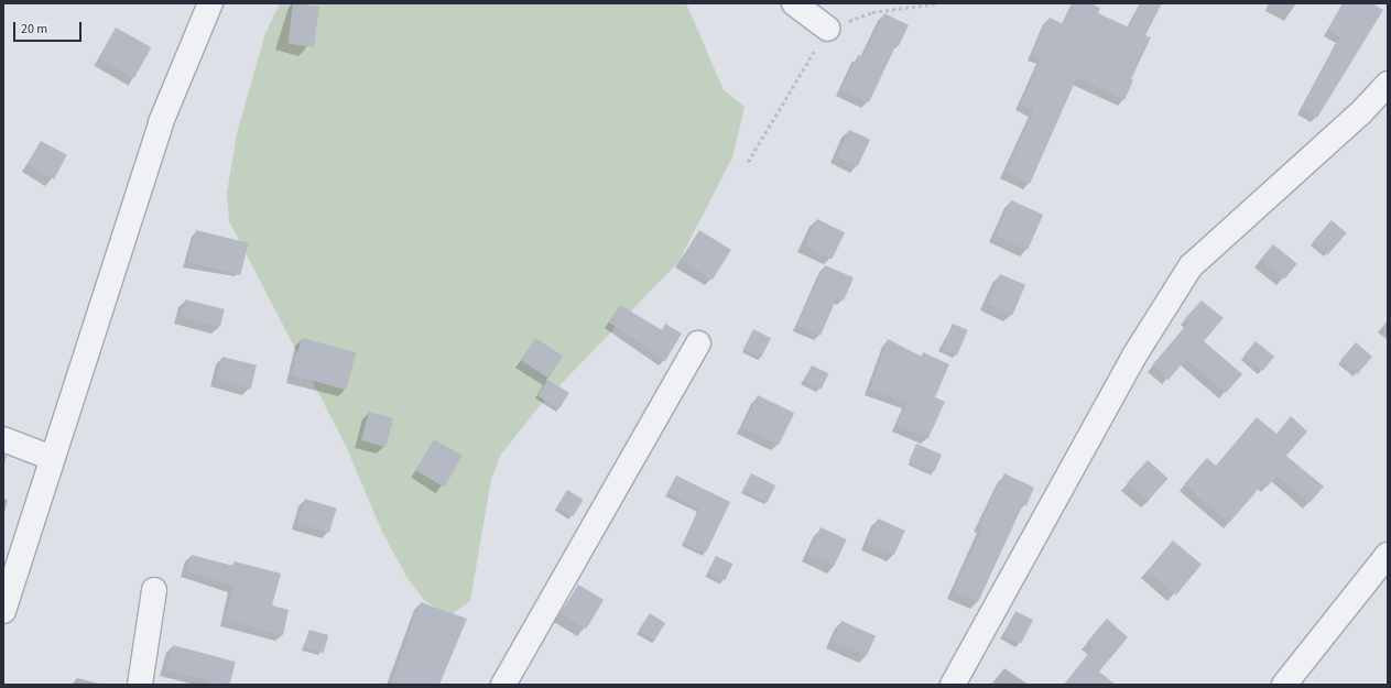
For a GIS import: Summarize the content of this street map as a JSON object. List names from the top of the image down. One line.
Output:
{"scale_bar":"20 m"}
